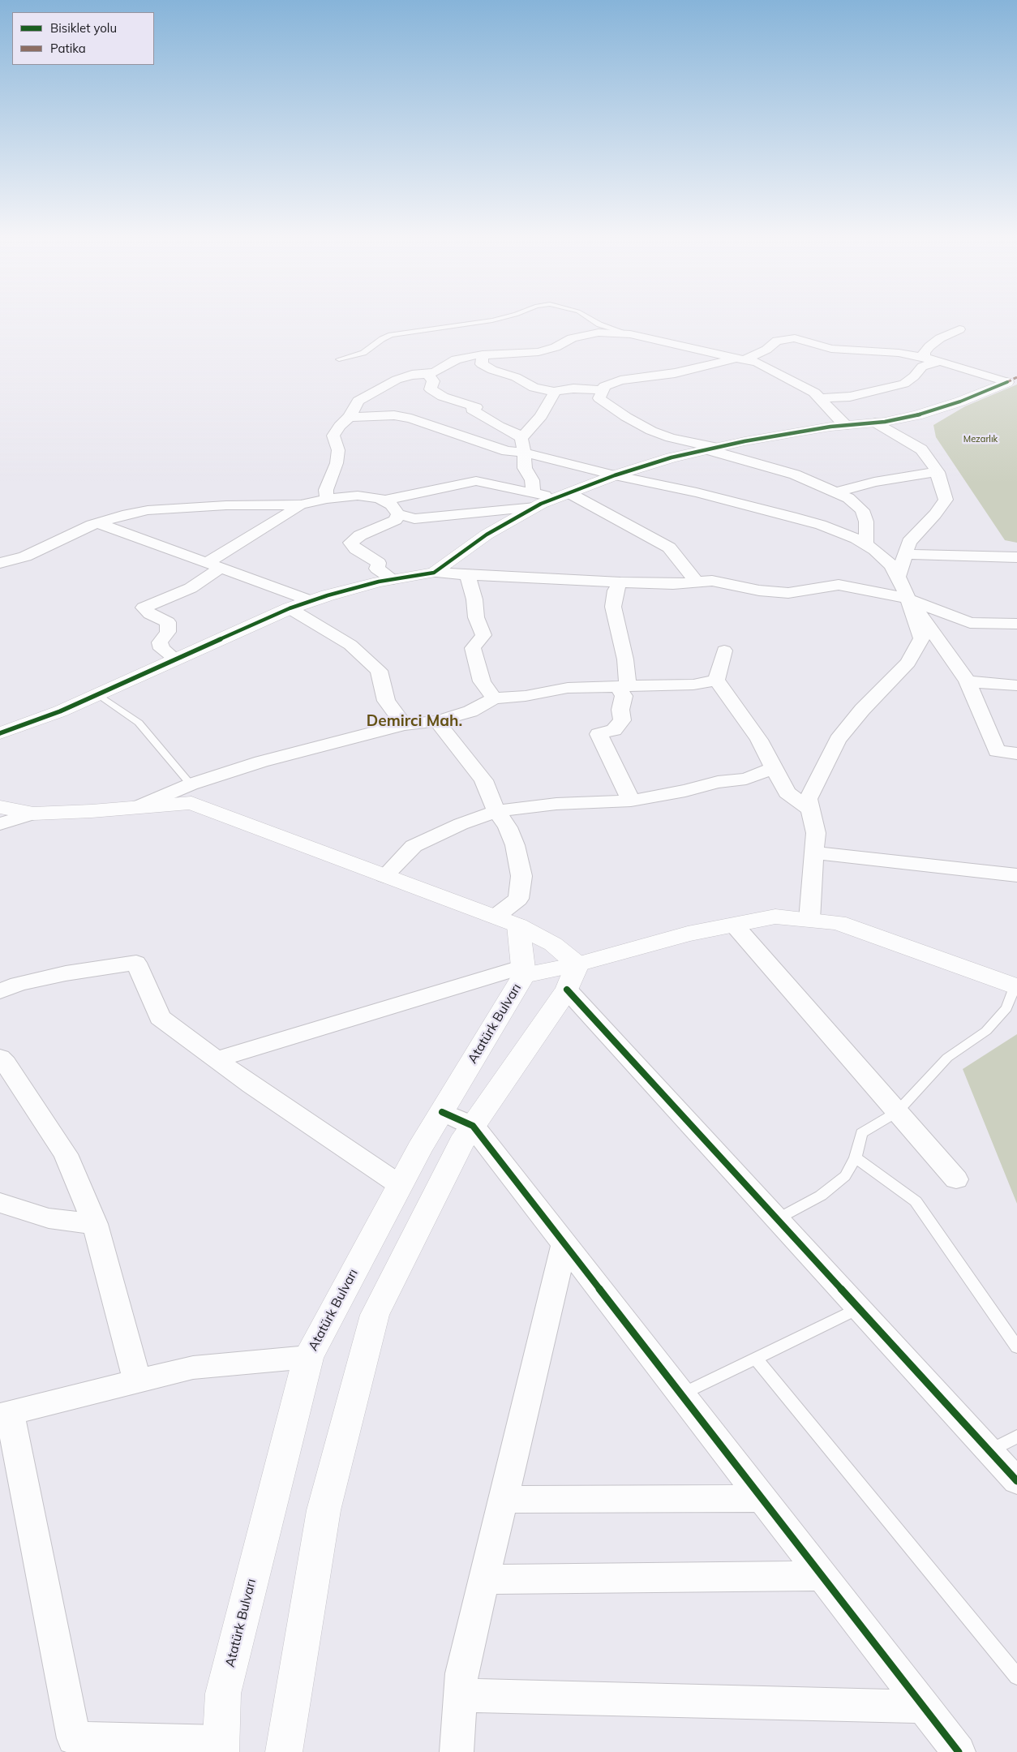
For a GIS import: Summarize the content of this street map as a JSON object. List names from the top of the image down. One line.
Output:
{"streets":{"street":["Atatürk Bulvarı"]},"districts":["Demirci Mah."],"parks":["Mezarlık"],"legend":["Bisiklet yolu","Patika"]}
